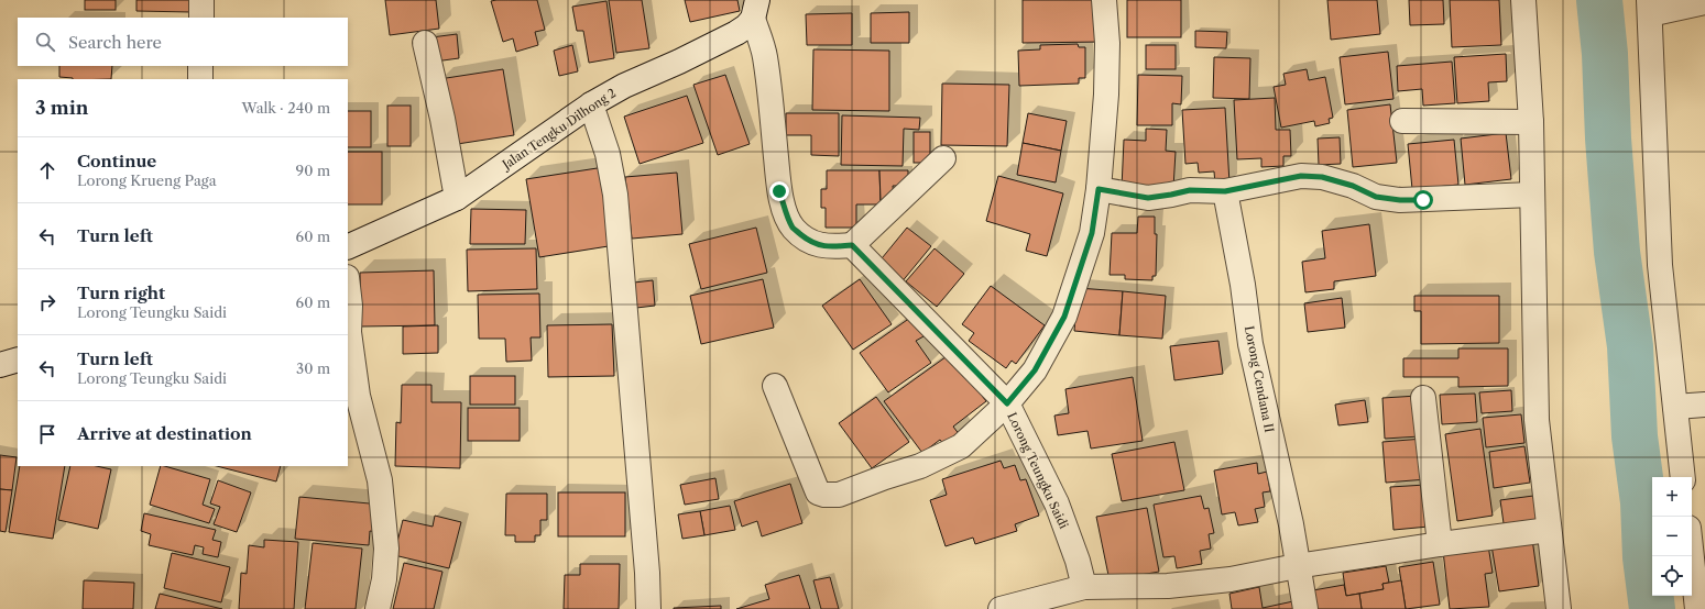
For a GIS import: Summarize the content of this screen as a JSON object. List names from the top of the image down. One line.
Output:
{"streets":{"street":["Jalan Tengku Dilhong 2","Lorong Cendana II","Lorong Teungku Saidi"]},"page":{"search":"Search here","heading":["3 min","Walk · 240 m"],"list":[["Continue","Lorong Krueng Paga","90 m"],["Turn left","60 m"],["Turn right","Lorong Teungku Saidi","60 m"],["Turn left","Lorong Teungku Saidi","30 m"],"Arrive at destination"],"map_buttons":["+","−"]}}
